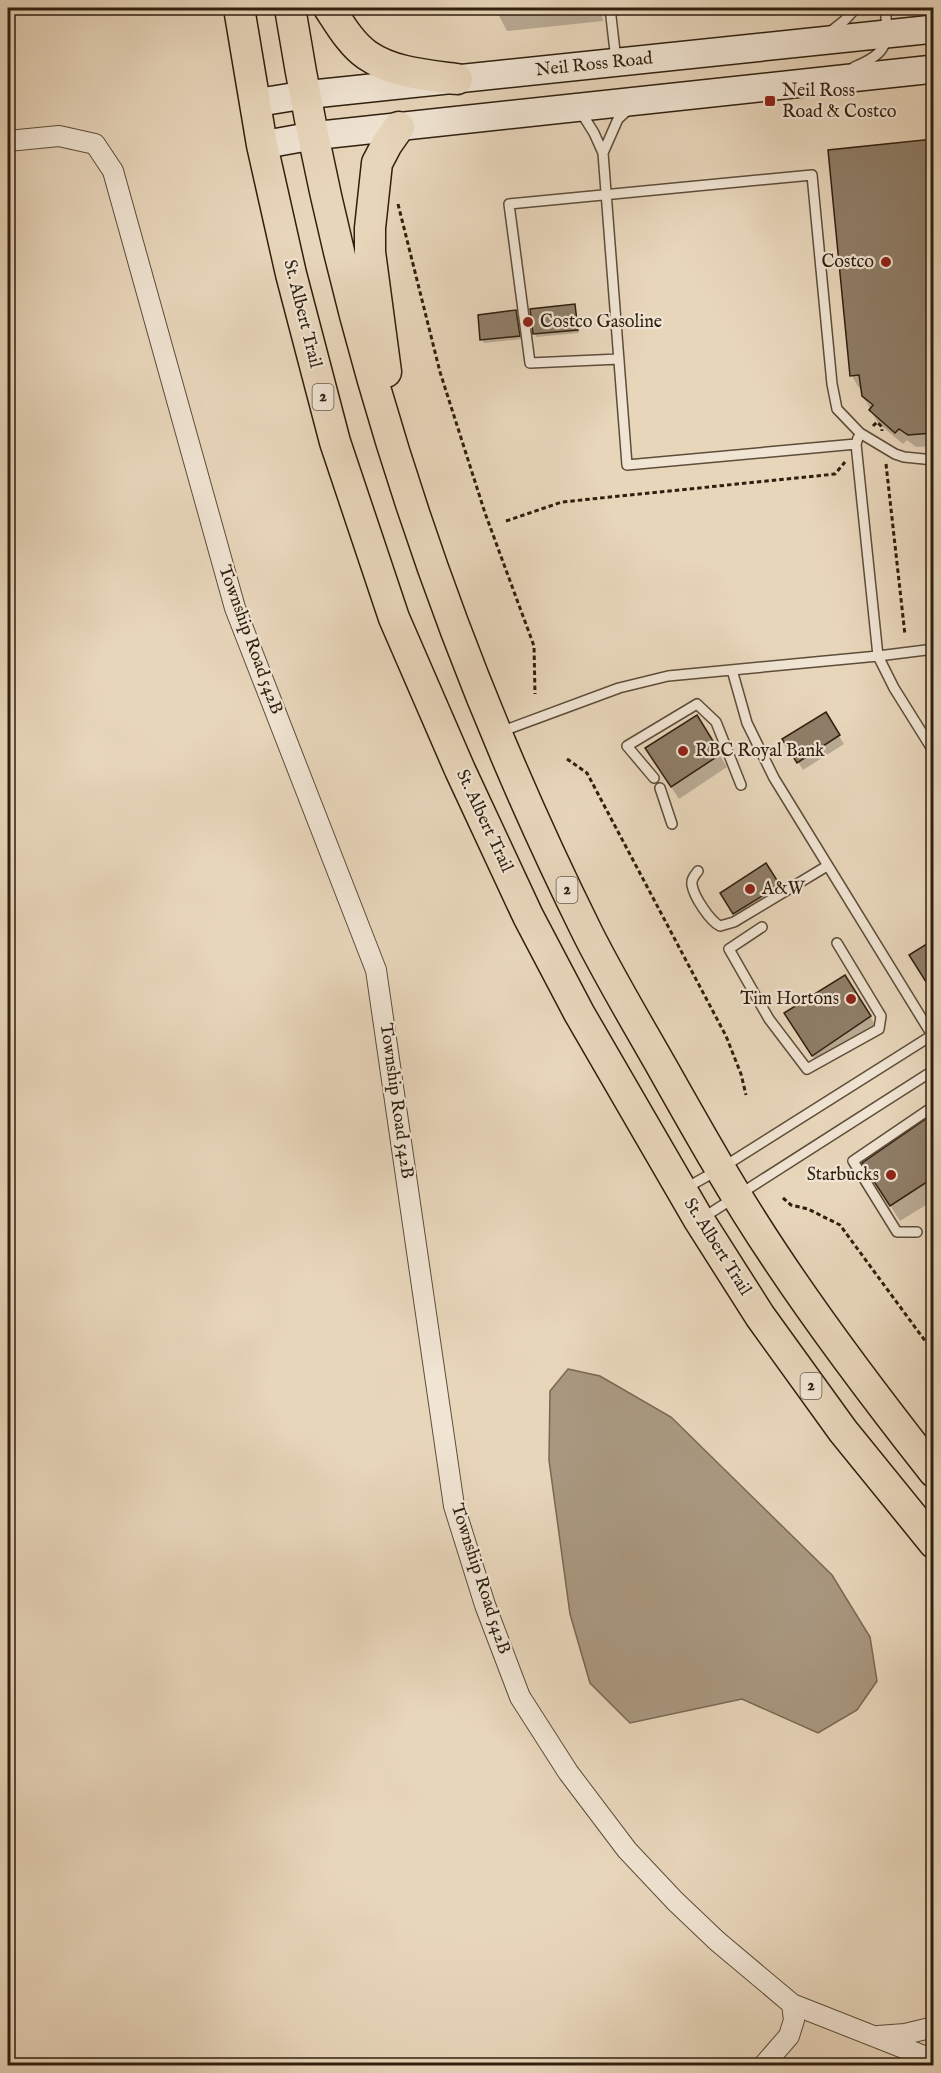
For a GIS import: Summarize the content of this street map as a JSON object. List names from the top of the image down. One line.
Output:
{"streets":{"main road":["Neil Ross Road","St. Albert Trail","2"],"street":["Township Road 542B"]},"crossings":[["Neil Ross Road","St. Albert Trail"],["Neil Ross Road","2"]],"places":{"transit":["Neil Ross Road & Costco"],"other":["Costco","Costco Gasoline","RBC Royal Bank","A&W","Tim Hortons","Starbucks"]}}
